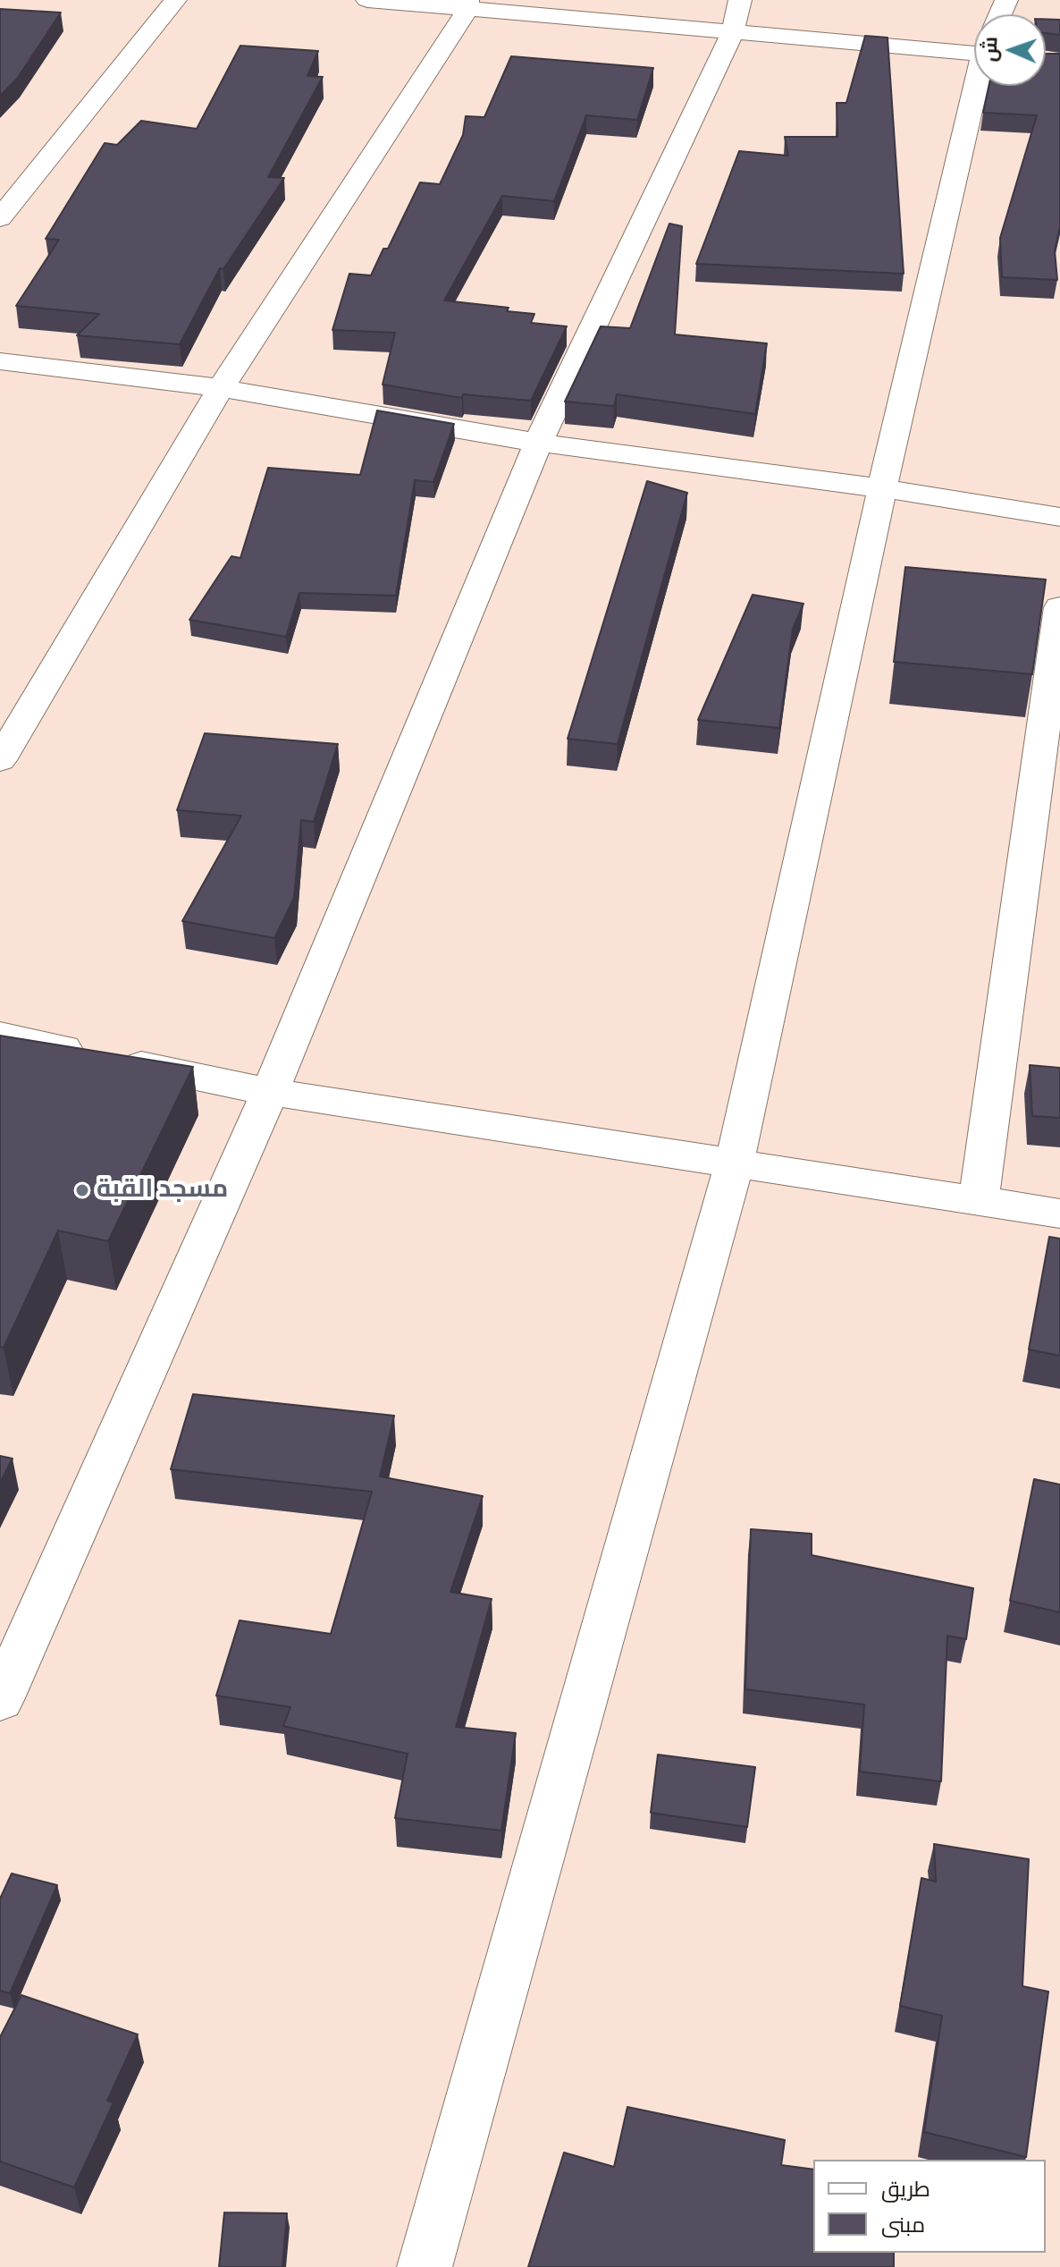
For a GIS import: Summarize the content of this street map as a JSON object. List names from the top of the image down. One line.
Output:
{"places":["مسجد القبة"],"legend":["طريق","مبنى"],"north":"left"}
